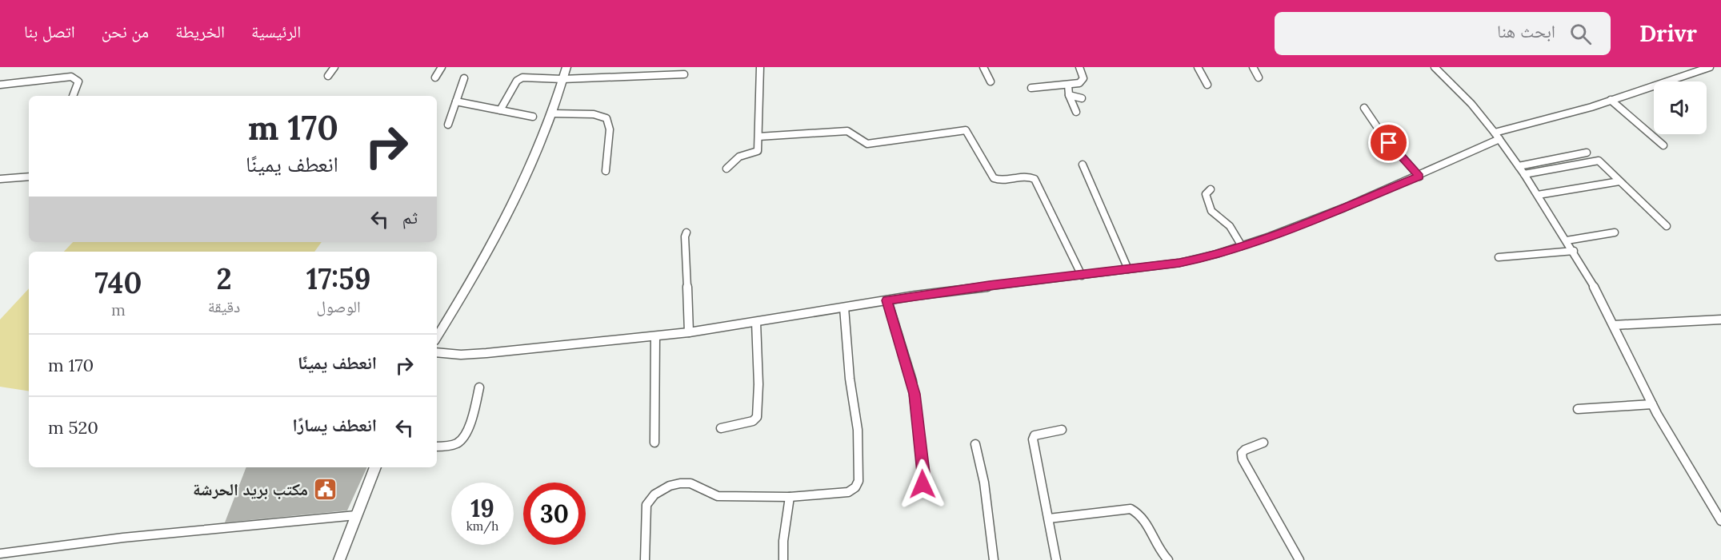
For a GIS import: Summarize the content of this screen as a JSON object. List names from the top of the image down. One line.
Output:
{"places":{"public building":["مكتب بريد الحرشة"]},"page":{"header":"Drivr","search":"ابحث هنا","nav":["الرئيسية","الخريطة","من نحن","اتصل بنا"],"turn":["170 m","انعطف يمينًا"],"then":"ثم","eta":["17:59","الوصول","2","دقيقة","740","m"],"list":[{"name":"انعطف يمينًا","value":"170 m"},{"name":"انعطف يسارًا","value":"520 m"}],"speed":"19 km/h","limit":"30"}}
